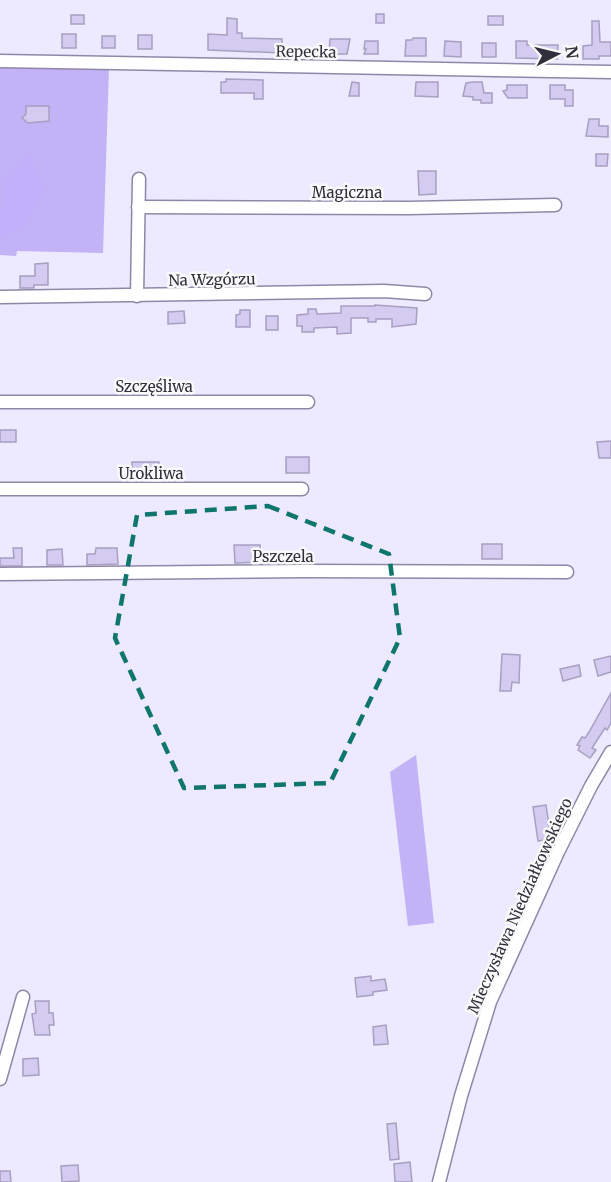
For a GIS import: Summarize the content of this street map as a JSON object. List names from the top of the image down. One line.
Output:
{"streets":{"street":["Repecka","Magiczna","Na Wzgórzu","Szczęśliwa","Urokliwa","Pszczela","Mieczysława Niedziałkowskiego"]},"north":"right"}
